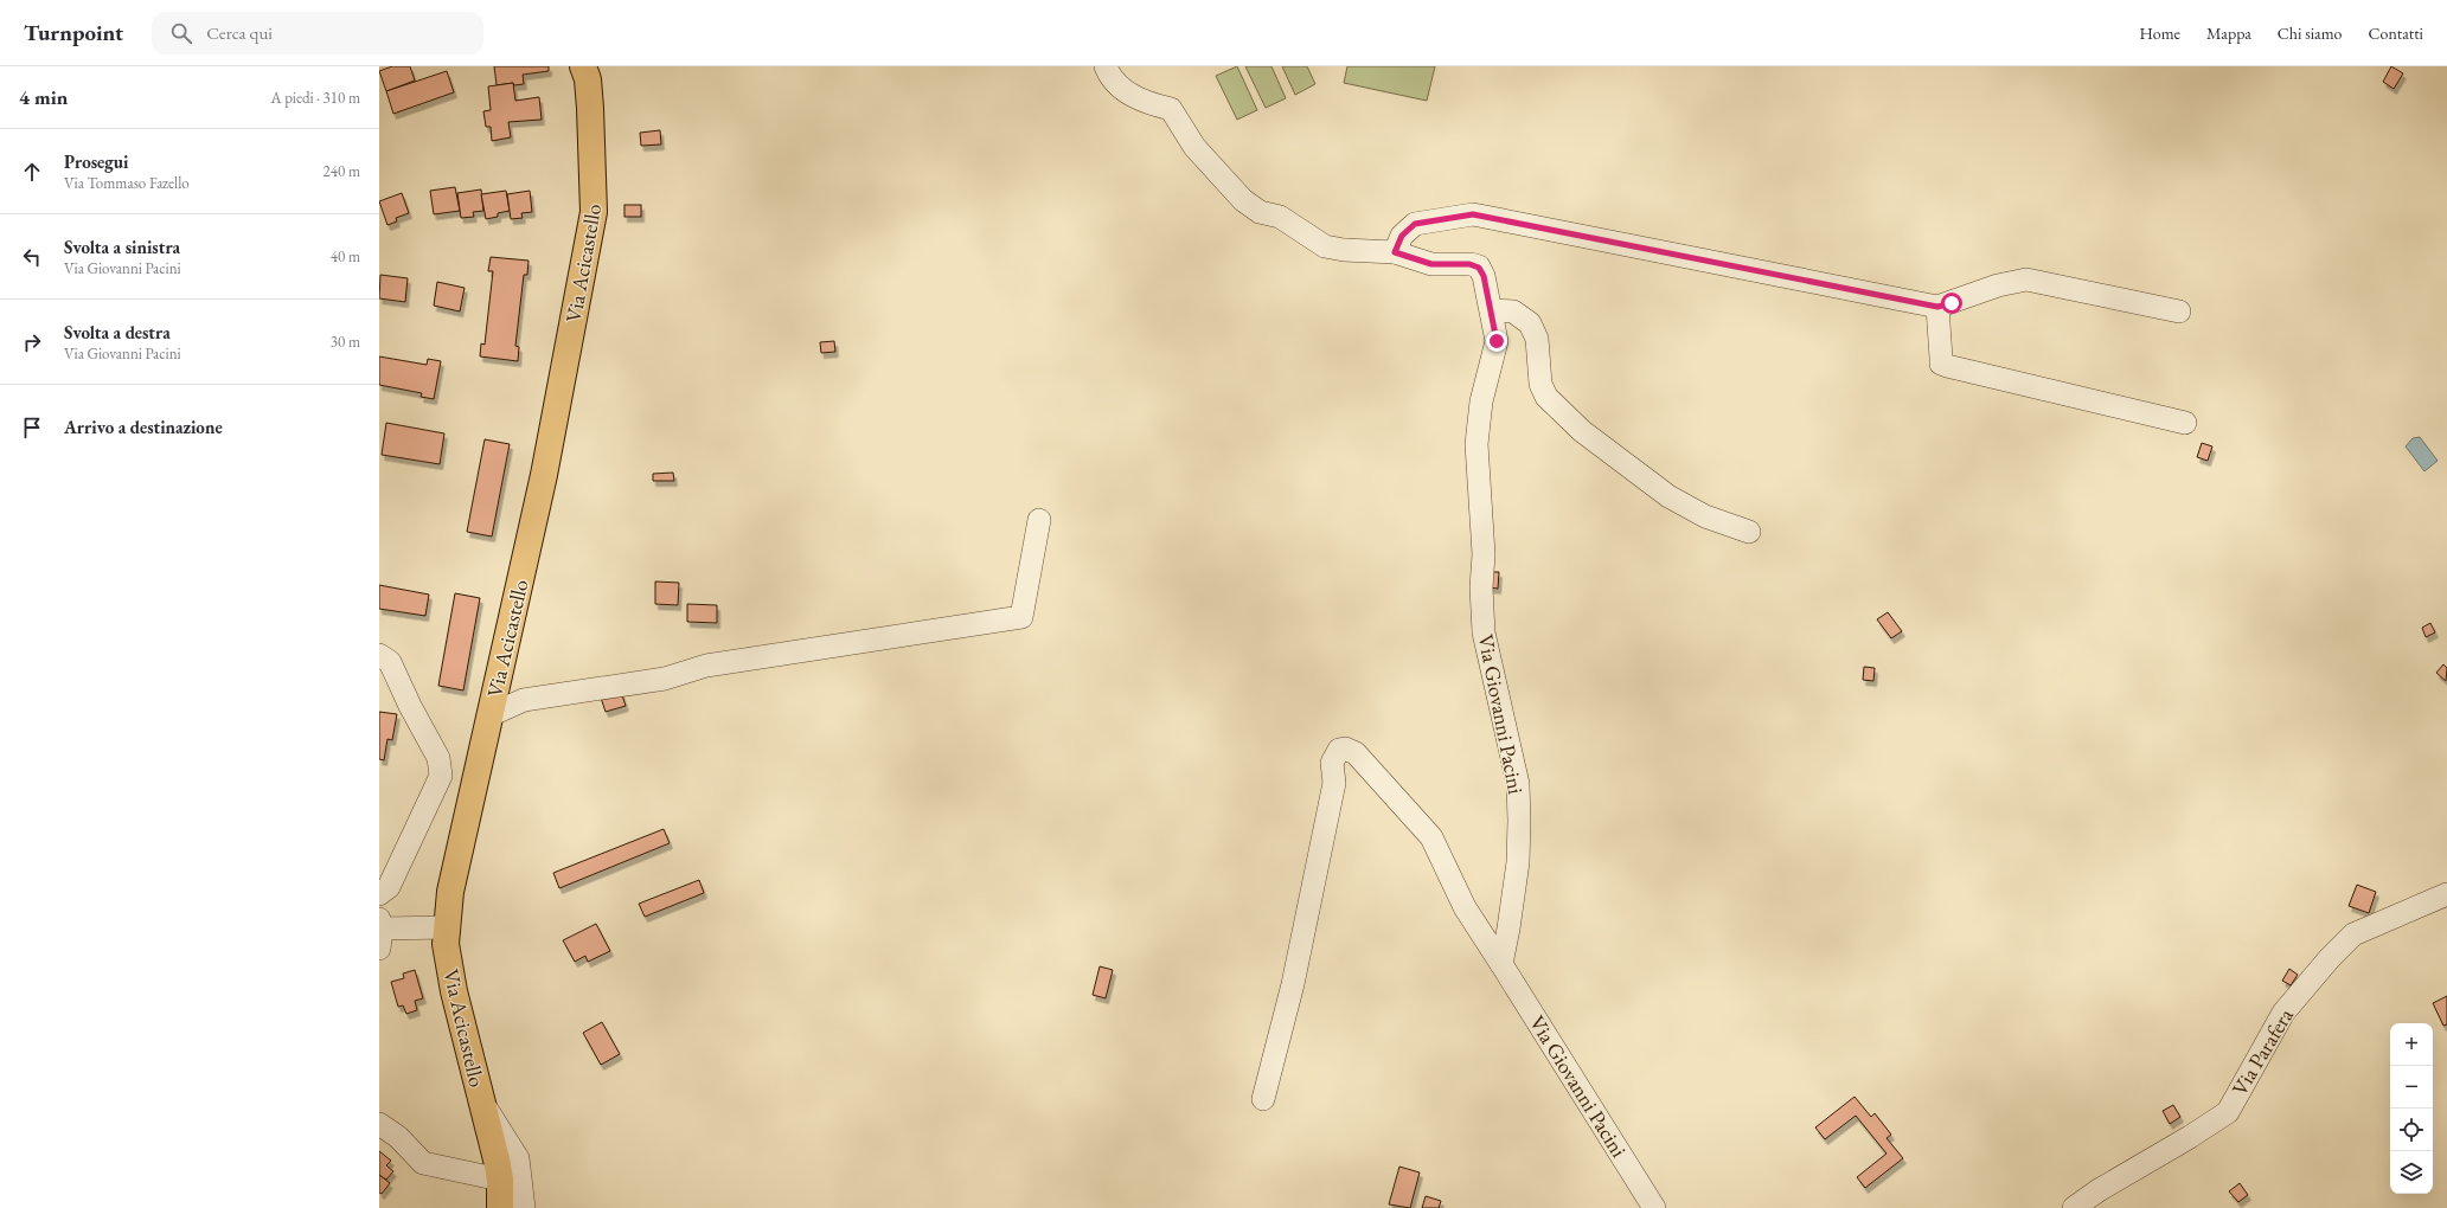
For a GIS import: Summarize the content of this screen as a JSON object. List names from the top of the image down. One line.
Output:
{"streets":{"main road":["Via Acicastello"],"street":["Via Giovanni Pacini","Via Parafera"]},"page":{"header":"Turnpoint","search":"Cerca qui","nav":["Home","Mappa","Chi siamo","Contatti"],"heading":["4 min","A piedi · 310 m"],"list":[["Prosegui","Via Tommaso Fazello","240 m"],["Svolta a sinistra","Via Giovanni Pacini","40 m"],["Svolta a destra","Via Giovanni Pacini","30 m"],"Arrivo a destinazione"],"map_buttons":["+","−"]}}
